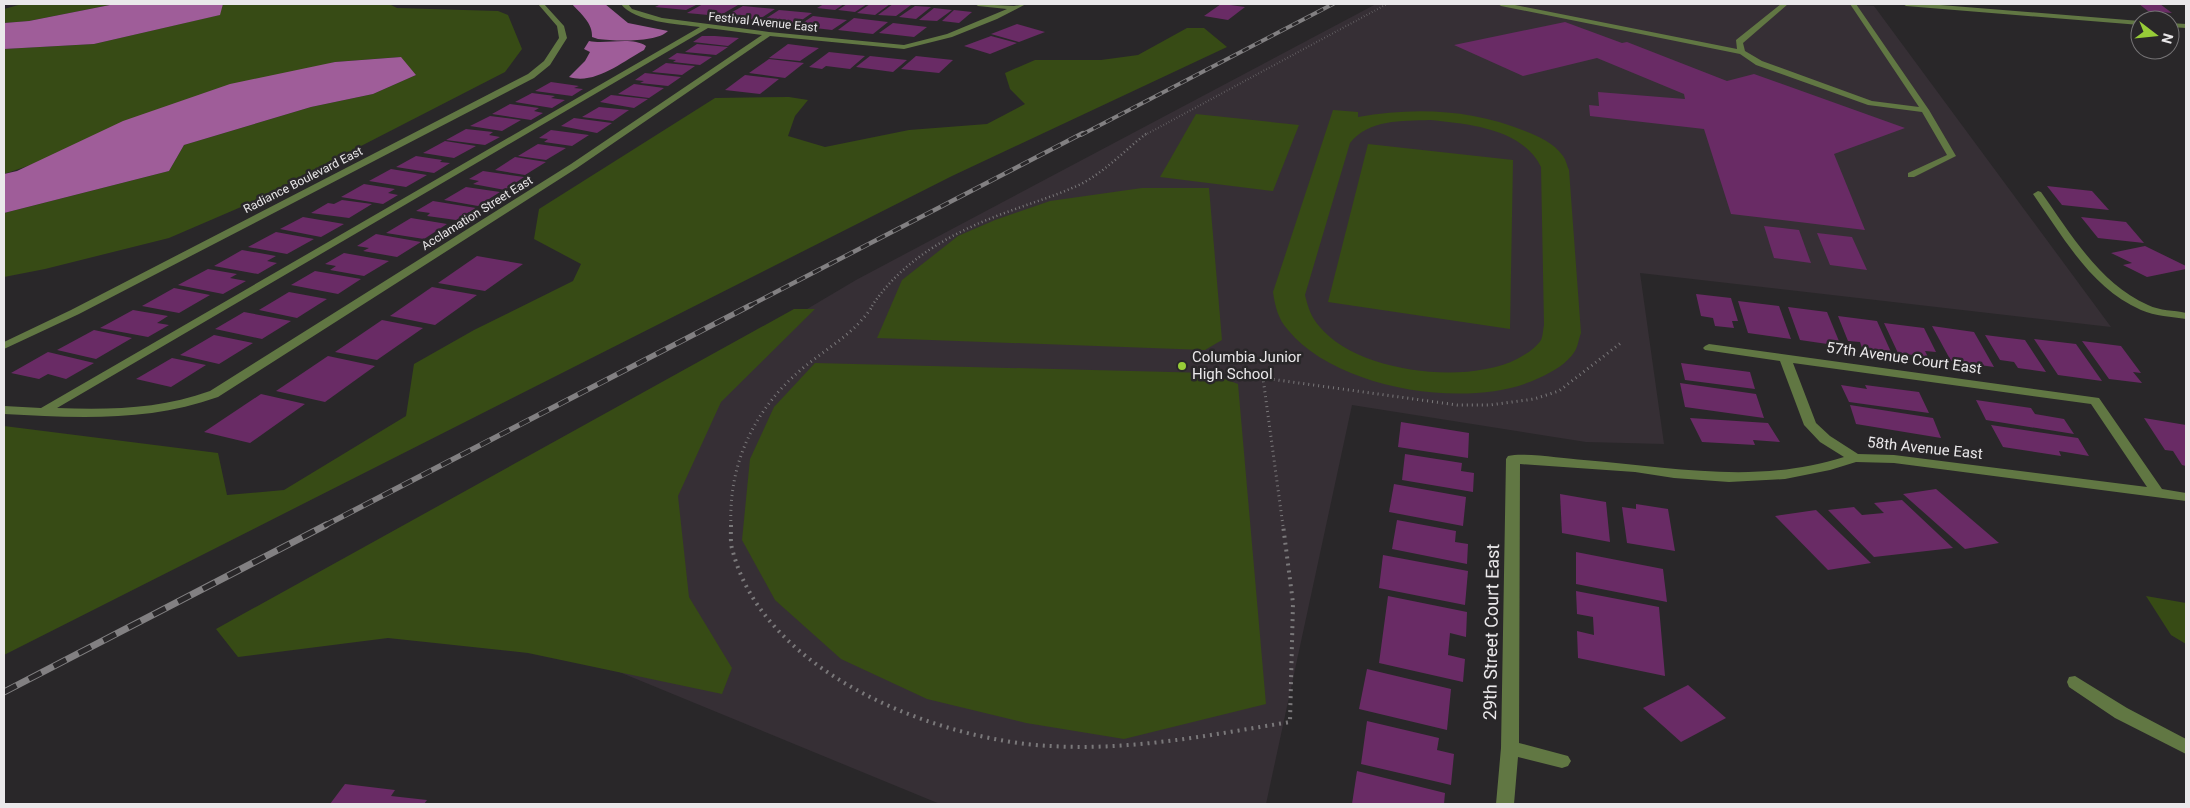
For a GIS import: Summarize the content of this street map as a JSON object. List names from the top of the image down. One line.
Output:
{"streets":{"street":["Festival Avenue East","Radiance Boulevard East","Acclamation Street East","57th Avenue Court East","58th Avenue East","29th Street Court East"]},"crossings":[["Festival Avenue East","Acclamation Street East"],["57th Avenue Court East","58th Avenue East"],["58th Avenue East","29th Street Court East"]],"places":["Columbia Junior High School"],"north":"right"}
